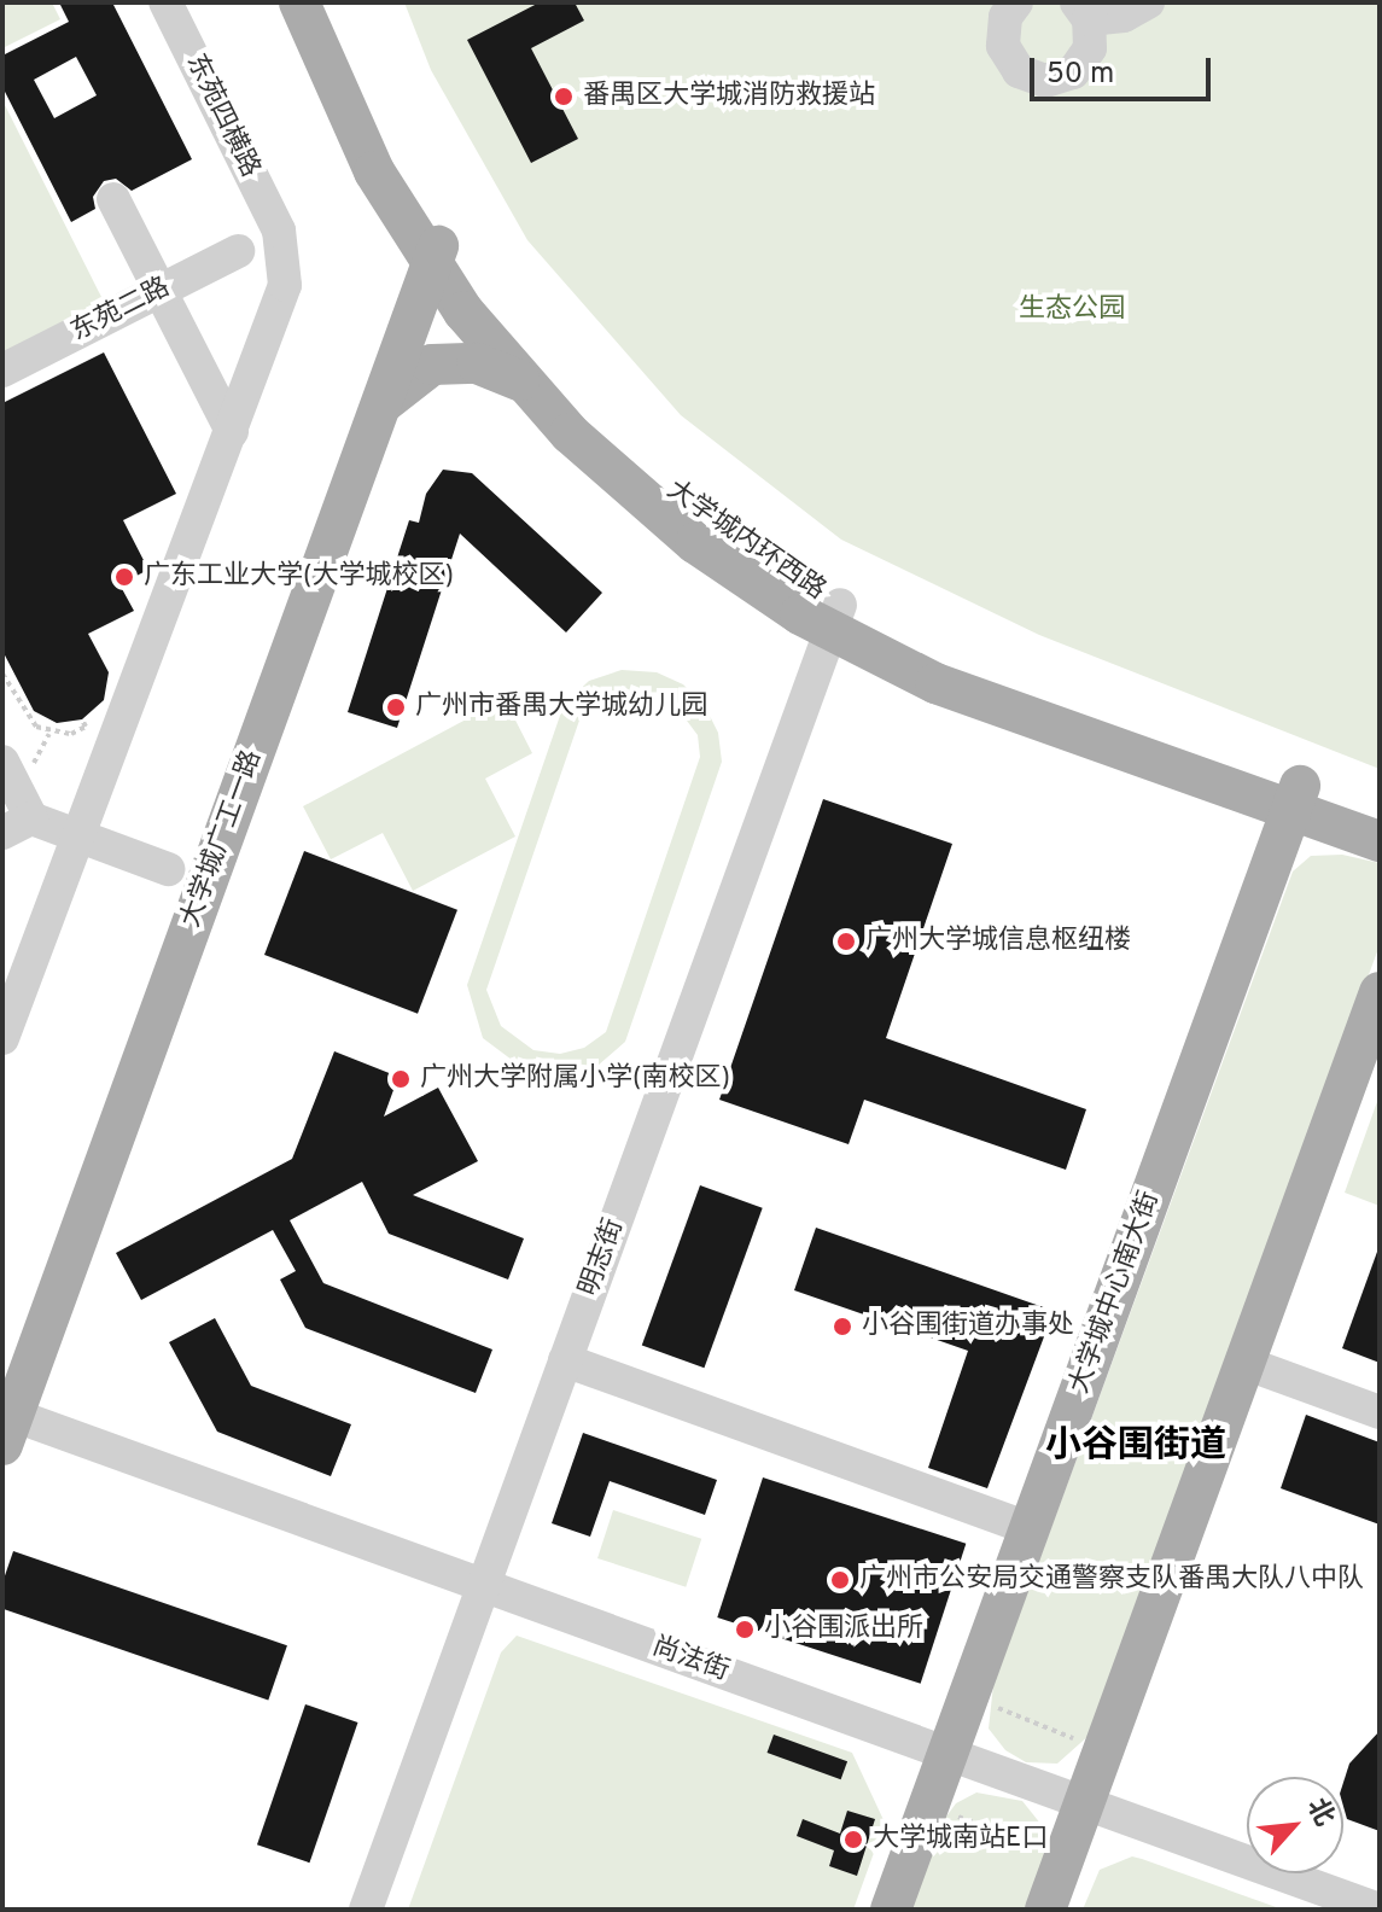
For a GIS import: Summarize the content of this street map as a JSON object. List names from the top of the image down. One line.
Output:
{"streets":{"main road":["大学城内环西路","大学城广工一路","大学城中心南大街"],"street":["东苑四横路","东苑二路","明志街","尚法街"]},"crossings":[["大学城内环西路","大学城广工一路"],["大学城内环西路","明志街"],["大学城内环西路","大学城中心南大街"],["大学城广工一路","尚法街"],["明志街","尚法街"],["大学城中心南大街","尚法街"]],"districts":["小谷围街道"],"parks":["生态公园"],"places":["番禺区大学城消防救援站","广东工业大学(大学城校区)","广州市番禺大学城幼儿园","广州大学城信息枢纽楼","广州大学附属小学(南校区)","小谷围街道办事处","广州市公安局交通警察支队番禺大队八中队","小谷围派出所","大学城南站E口"],"scale_bar":"50 m","north":"top right"}
